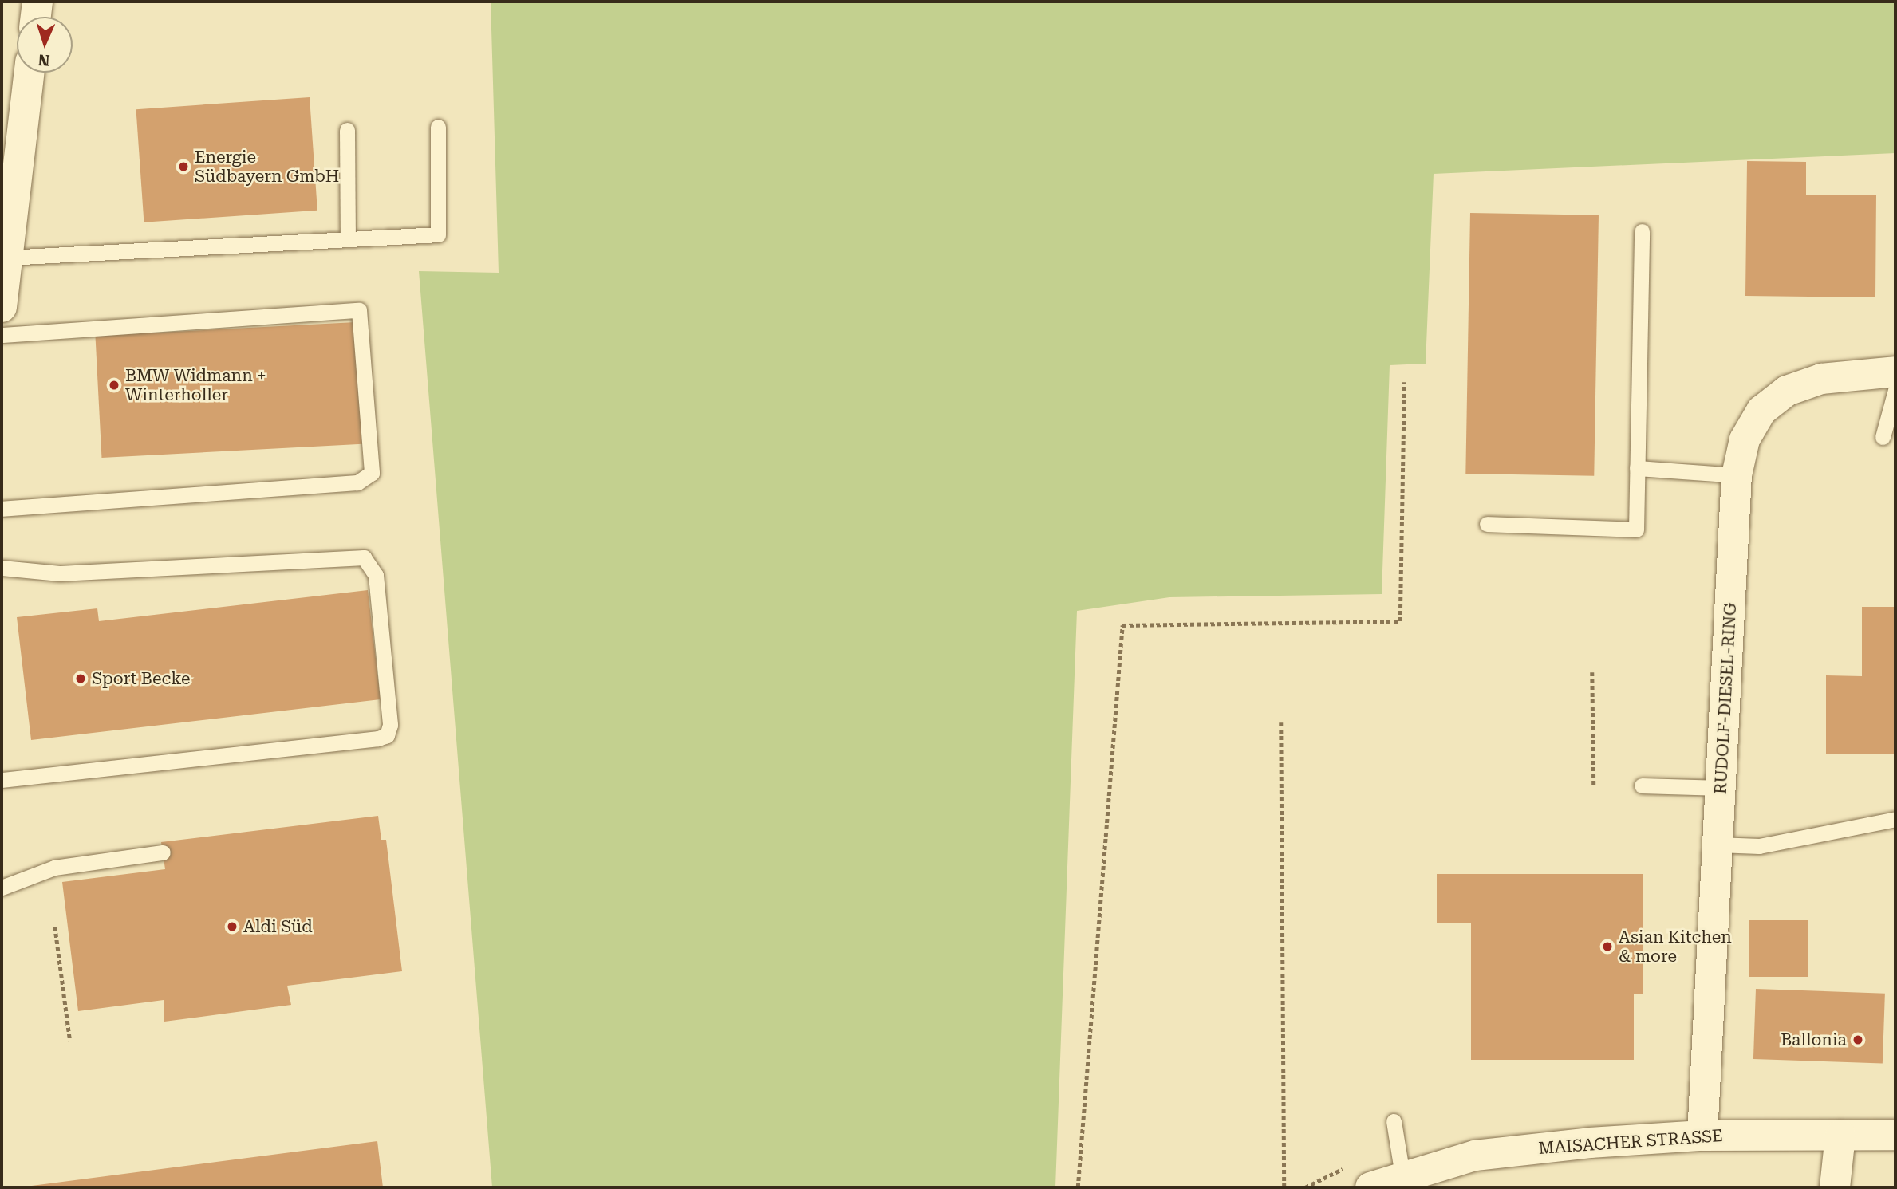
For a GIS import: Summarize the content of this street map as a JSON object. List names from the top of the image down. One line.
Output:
{"streets":{"street":["RUDOLF-DIESEL-RING","MAISACHER STRASSE"]},"crossings":[["RUDOLF-DIESEL-RING","MAISACHER STRASSE"]],"places":["Energie Südbayern GmbH","BMW Widmann + Winterholler","Sport Becke","Aldi Süd","Asian Kitchen & more","Ballonia"],"north":"bottom"}
